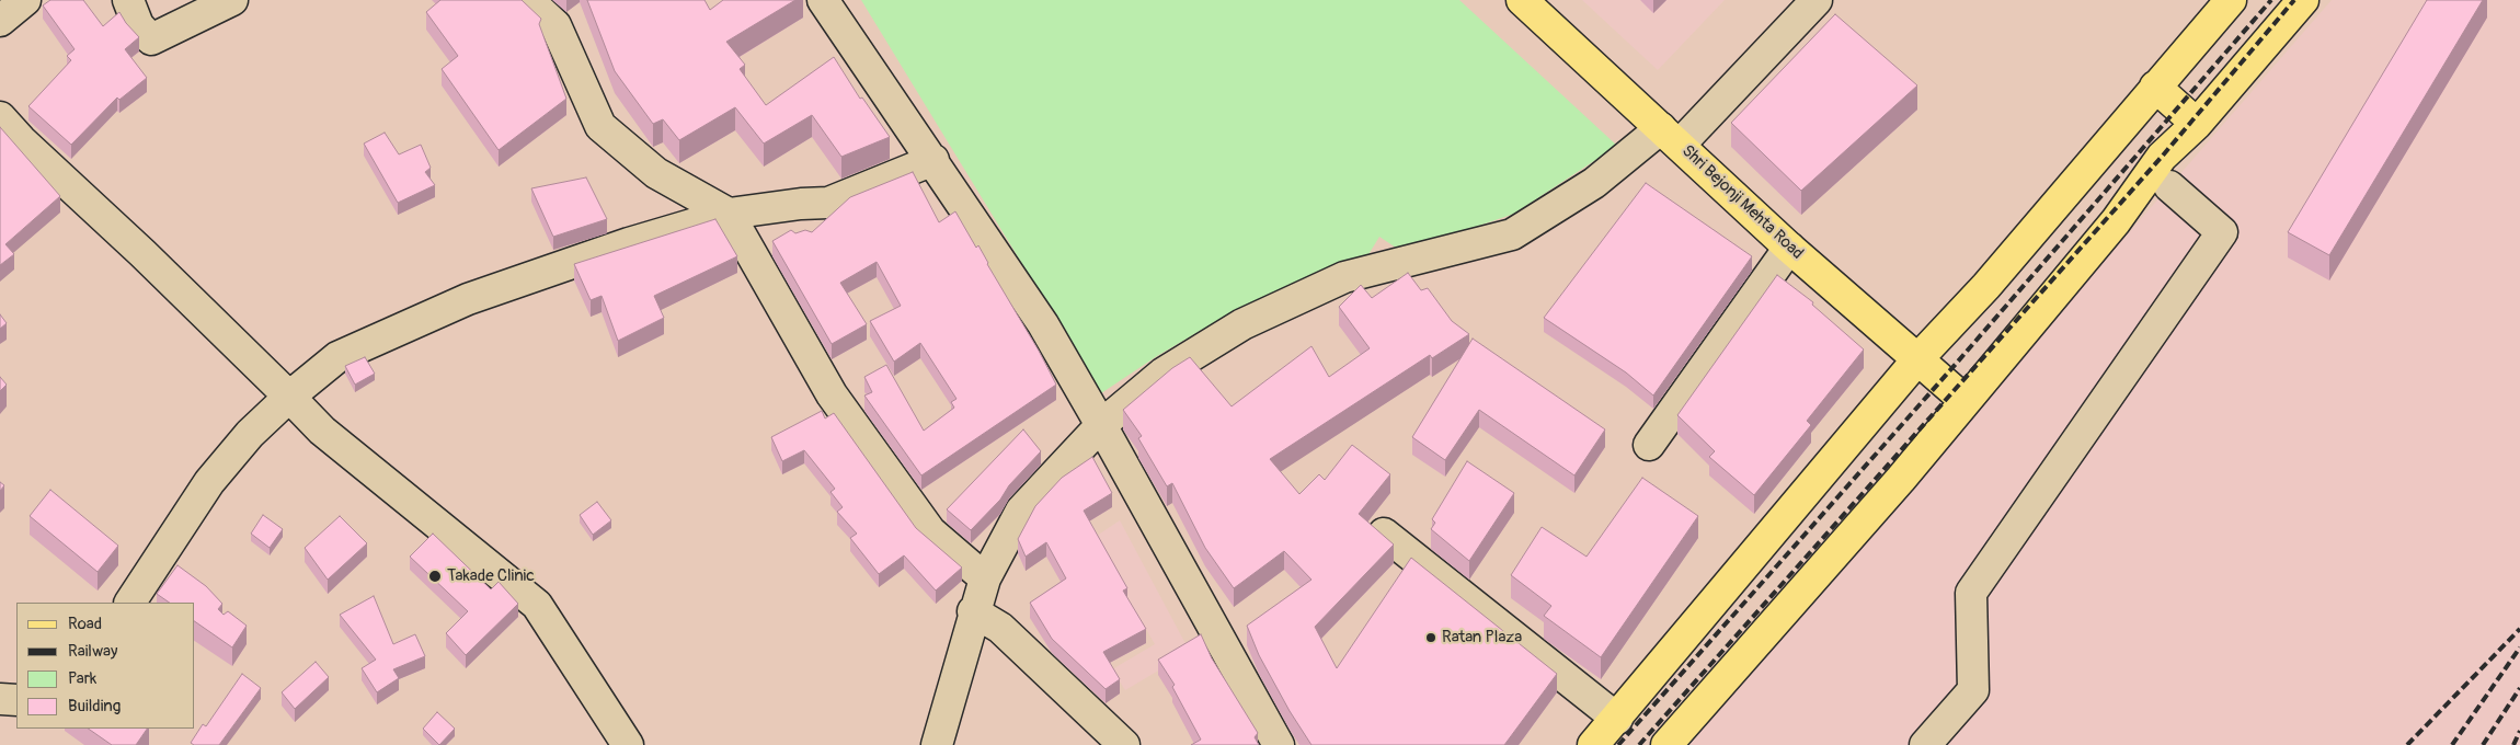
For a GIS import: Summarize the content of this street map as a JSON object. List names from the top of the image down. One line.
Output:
{"streets":{"main road":["Shri Bejonji Mehta Road"]},"places":["Takade Clinic","Ratan Plaza"],"legend":["Road","Railway","Park","Building"]}
